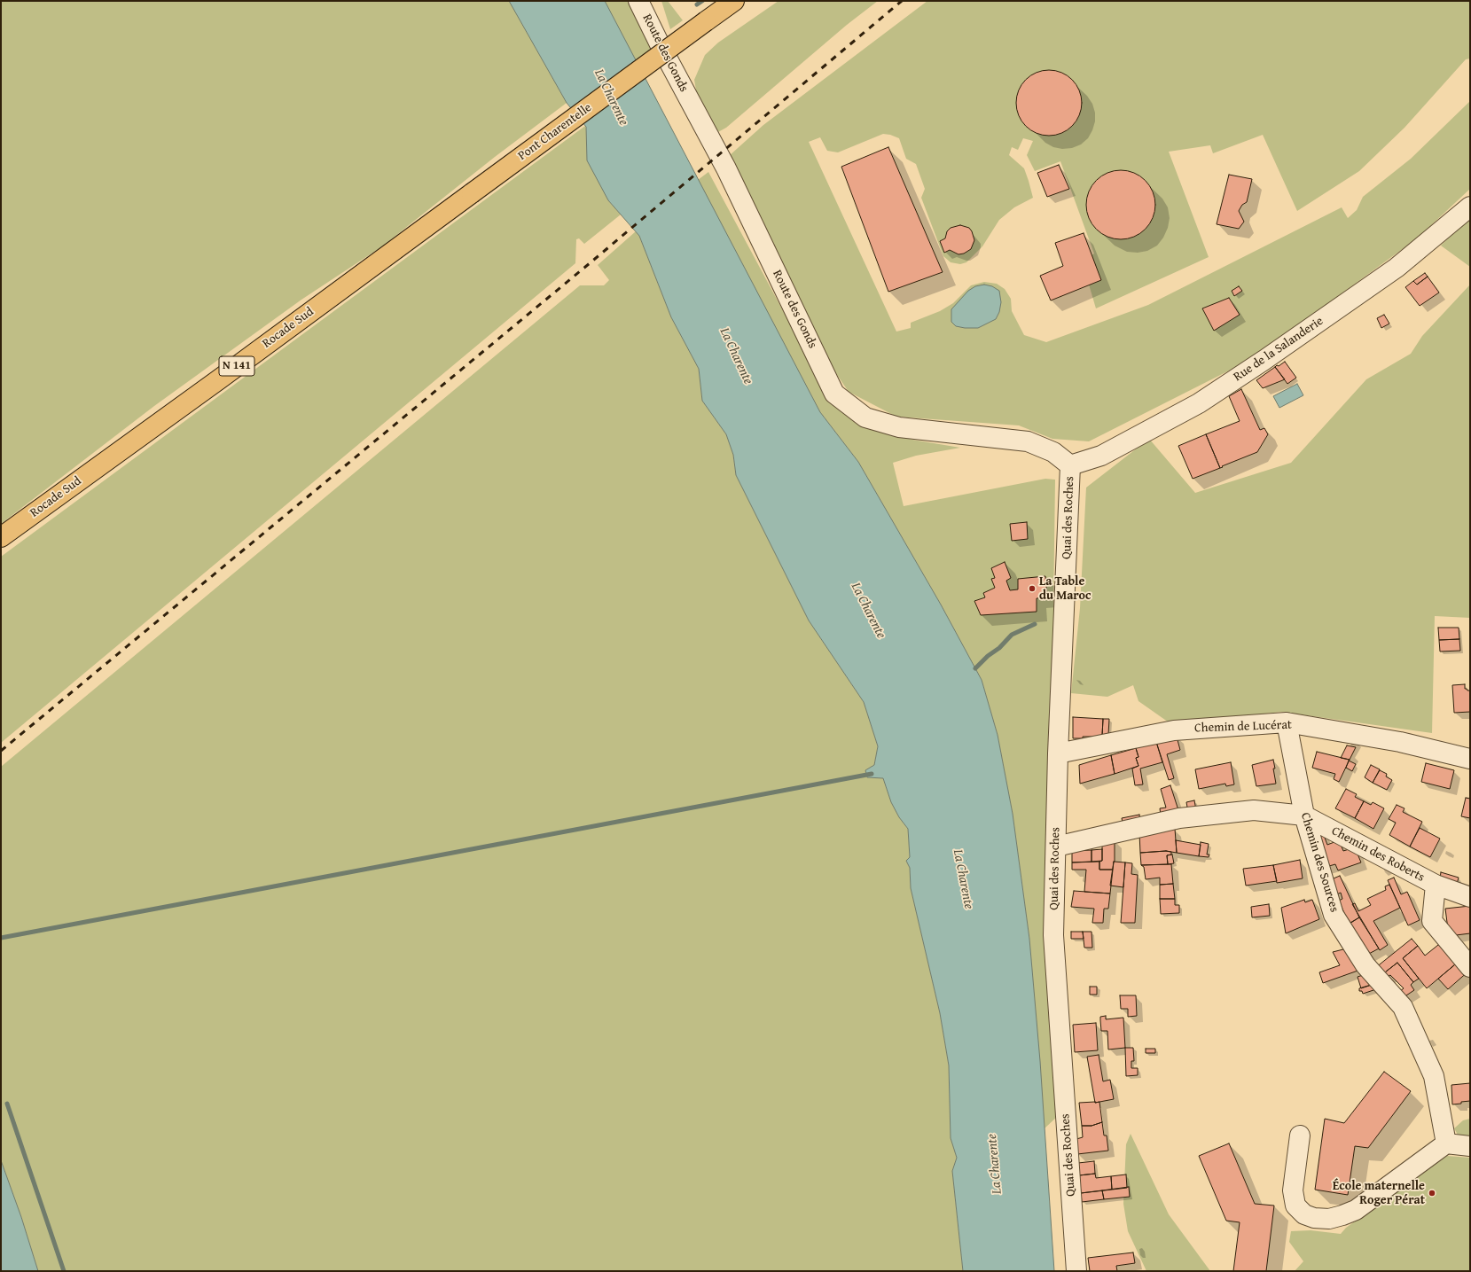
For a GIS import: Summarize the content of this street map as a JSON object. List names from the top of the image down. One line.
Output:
{"streets":{"highway":["Pont Charentelle","Rocade Sud","N 141"],"street":["Route des Gonds","Rue de la Salanderie","Quai des Roches","Chemin de Lucérat","Chemin des Roberts","Chemin des Sources"]},"crossings":[["Route des Gonds","Rue de la Salanderie"],["Route des Gonds","Quai des Roches"],["Pont Charentelle","Rocade Sud"],["Rue de la Salanderie","Quai des Roches"],["Quai des Roches","Chemin de Lucérat"],["Quai des Roches","Chemin des Roberts"],["Chemin de Lucérat","Chemin des Sources"],["Chemin des Roberts","Chemin des Sources"]],"water":["La Charente"],"places":["La Table du Maroc","École maternelle Roger Pérat"]}
